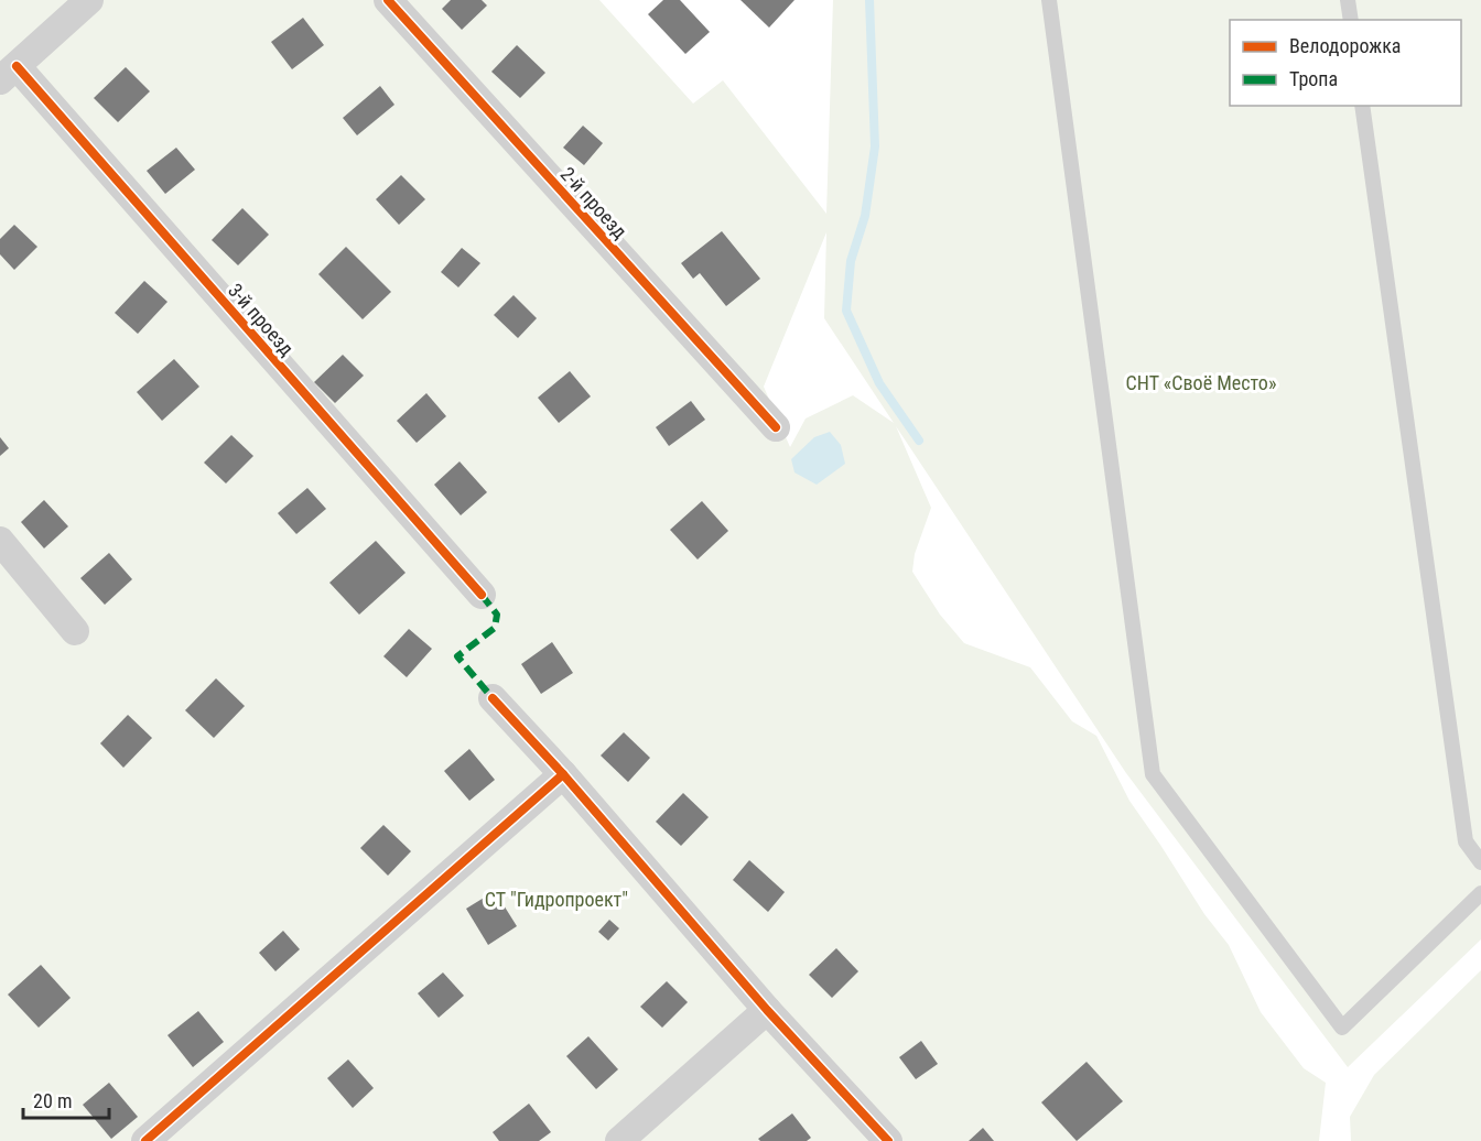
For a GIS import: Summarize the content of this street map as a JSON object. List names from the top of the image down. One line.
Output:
{"streets":{"street":["2-й проезд","3-й проезд"]},"parks":["СНТ «Своё Место»","СТ \"Гидропроект\""],"legend":["Велодорожка","Тропа"],"scale_bar":"20 m"}
